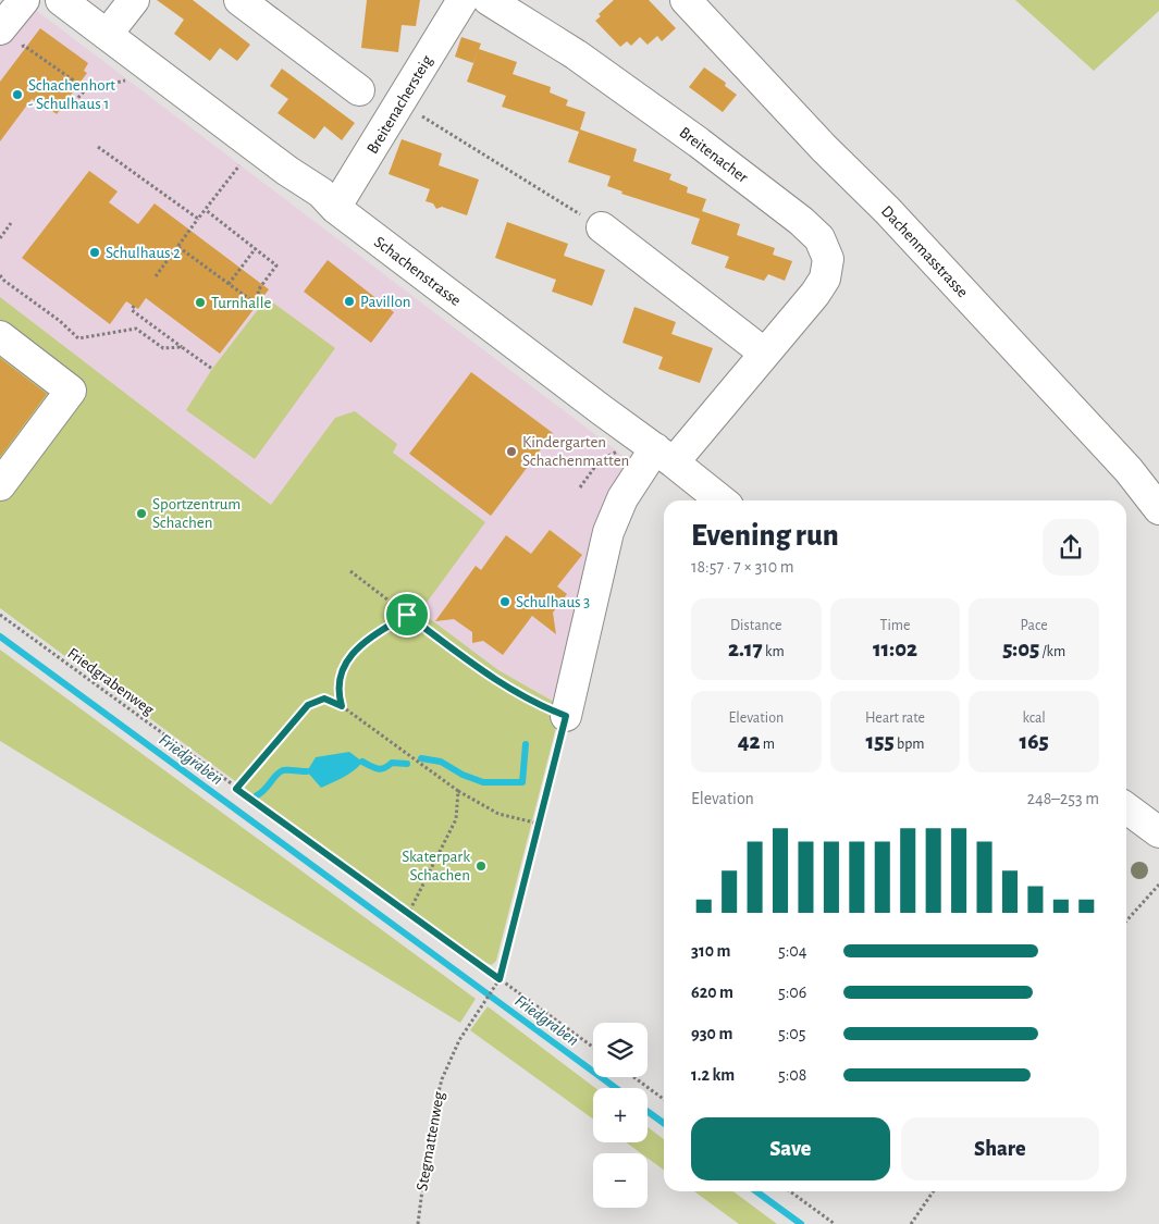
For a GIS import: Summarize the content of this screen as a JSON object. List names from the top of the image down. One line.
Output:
{"streets":{"street":["Breitenachersteig","Breitenacher","Dachenmasstrasse","Schachenstrasse"],"path":["Friedgrabenweg","Stegmattenweg"]},"crossings":[["Breitenachersteig","Schachenstrasse"],["Breitenacher","Schachenstrasse"],["Friedgrabenweg","Stegmattenweg"]],"water":["Friedgraben"],"places":["Schachenhort - Schulhaus 1","Schulhaus 2","Pavillon","Turnhalle","Kindergarten Schachenmatten","Sportzentrum Schachen","Schulhaus 3","Skaterpark Schachen"],"page":{"heading":["Evening run","18:57 · 7 × 310 m"],"stats":[["Distance","2.17 km"],["Time","11:02"],["Pace","5:05 /km"],["Elevation","42 m"],["Heart rate","155 bpm"],["kcal","165"]],"chart":["Elevation","248–253 m"],"list":[{"name":"310 m","note":"5:04"},{"name":"620 m","note":"5:06"},{"name":"930 m","note":"5:05"},{"name":"1.2 km","note":"5:08"}],"map_buttons":["+","−"],"buttons":["Save","Share"]}}
